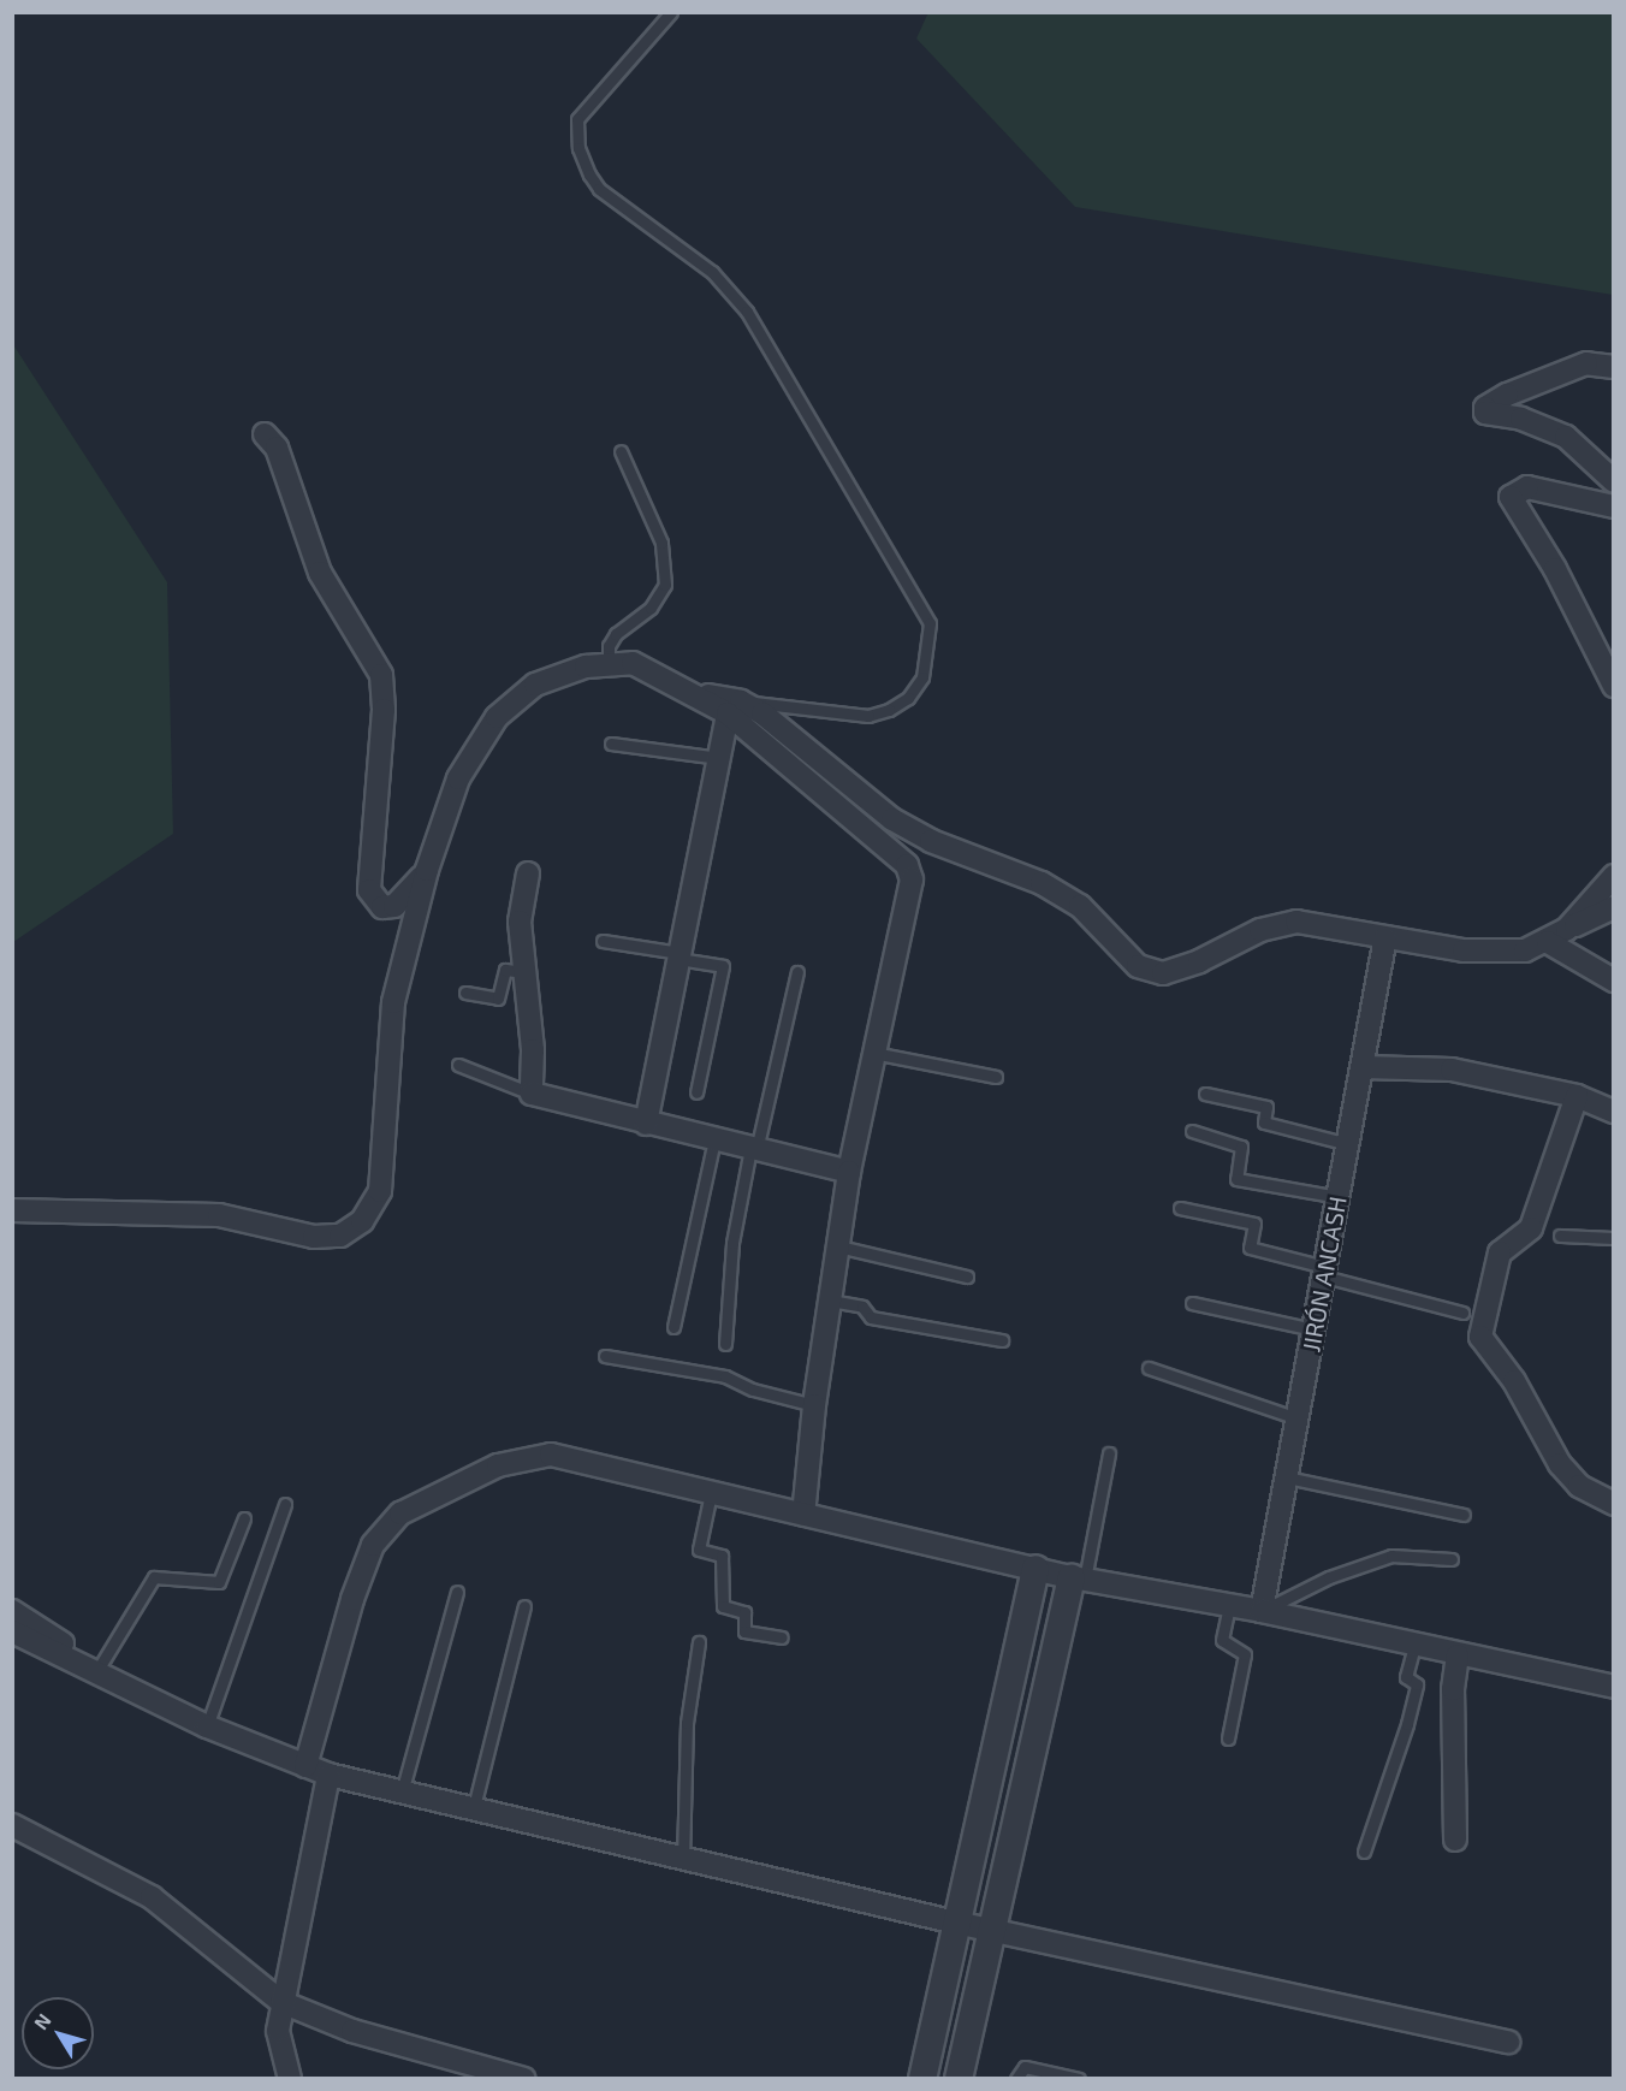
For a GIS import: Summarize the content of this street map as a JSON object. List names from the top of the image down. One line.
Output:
{"streets":{"street":["JIRÓN ANCASH"]},"north":"top left"}
